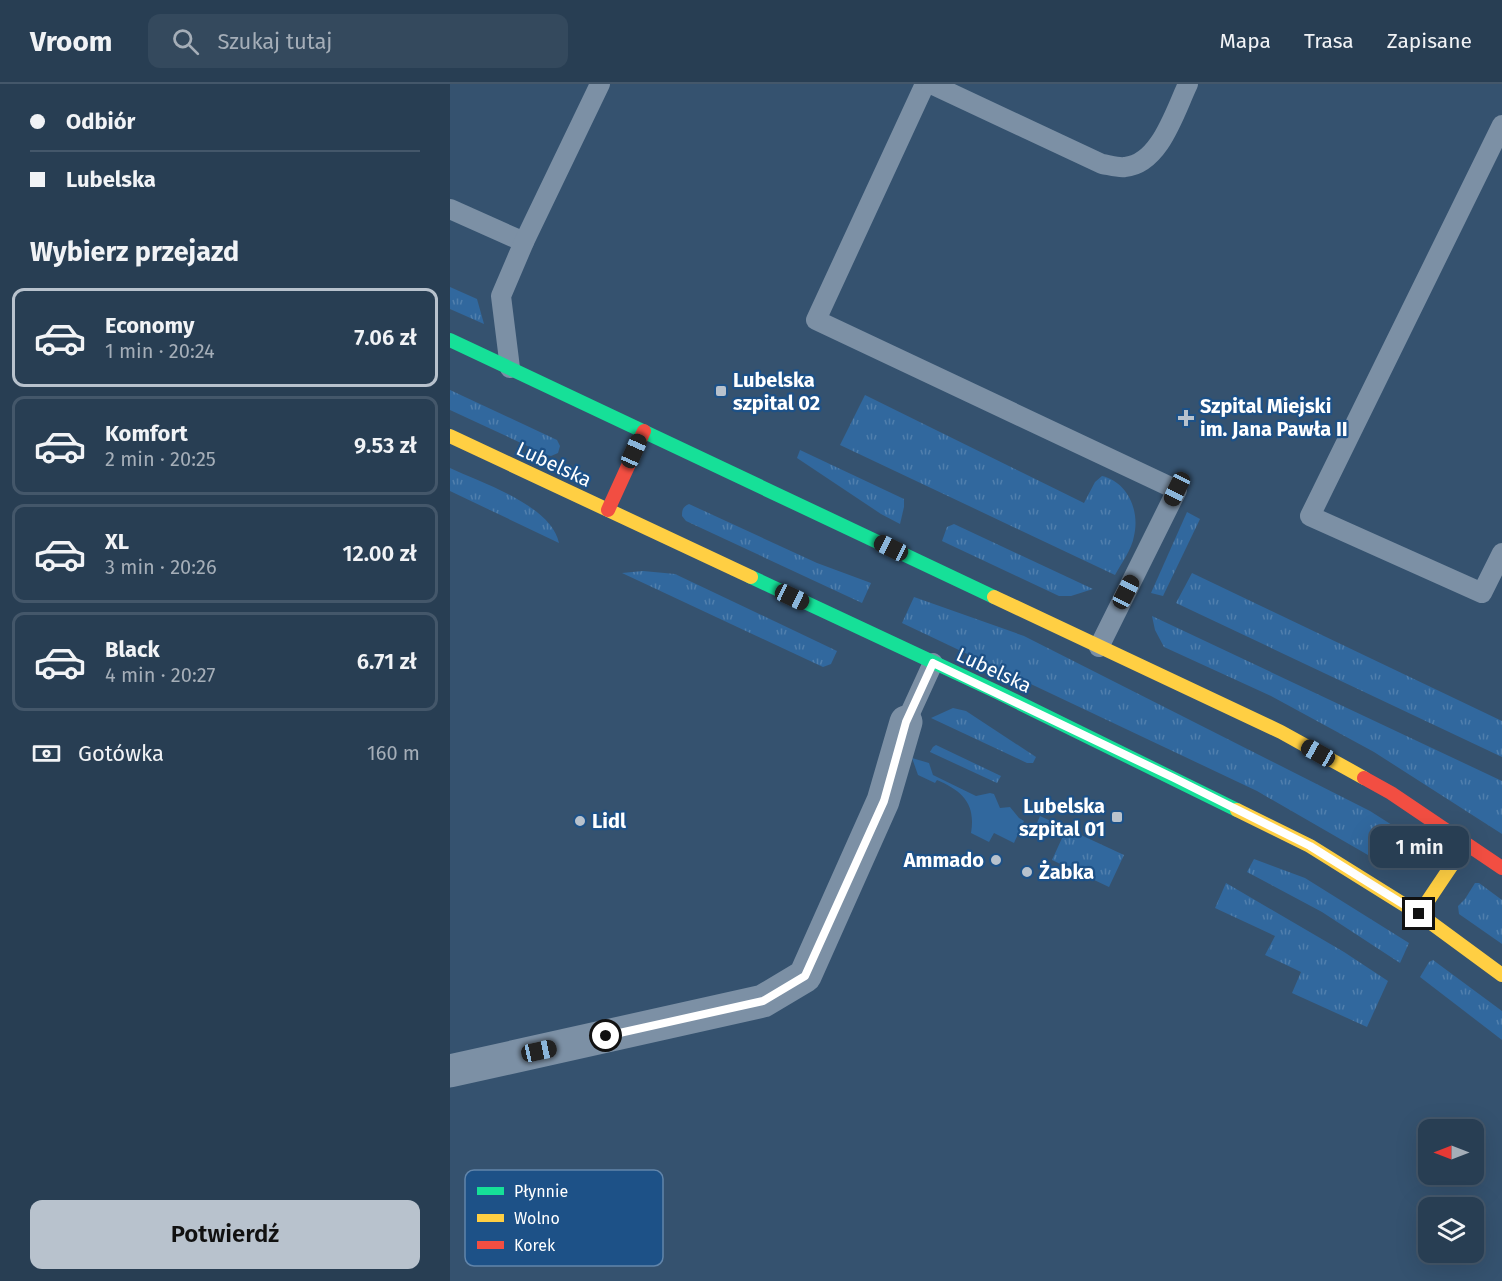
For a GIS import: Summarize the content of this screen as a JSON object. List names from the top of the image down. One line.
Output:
{"streets":{"main road":["Lubelska"]},"places":{"transit":["Lubelska szpital 02","Lubelska szpital 01"],"health":["Szpital Miejski im. Jana Pawła II"],"other":["Lidl","Ammado","Żabka"]},"legend":["Płynnie","Wolno","Korek"],"north":"left","page":{"header":"Vroom","search":"Szukaj tutaj","nav":["Mapa","Trasa","Zapisane"],"banner":["Odbiór","Lubelska"],"heading":"Wybierz przejazd","list":[{"name":"Economy","note":"1 min · 20:24","value":"7.06 zł"},{"name":"Komfort","note":"2 min · 20:25","value":"9.53 zł"},{"name":"XL","note":"3 min · 20:26","value":"12.00 zł"},{"name":"Black","note":"4 min · 20:27","value":"6.71 zł"}],"pay":["Gotówka","160 m"],"bubble":"1 min","buttons":"Potwierdź"}}
